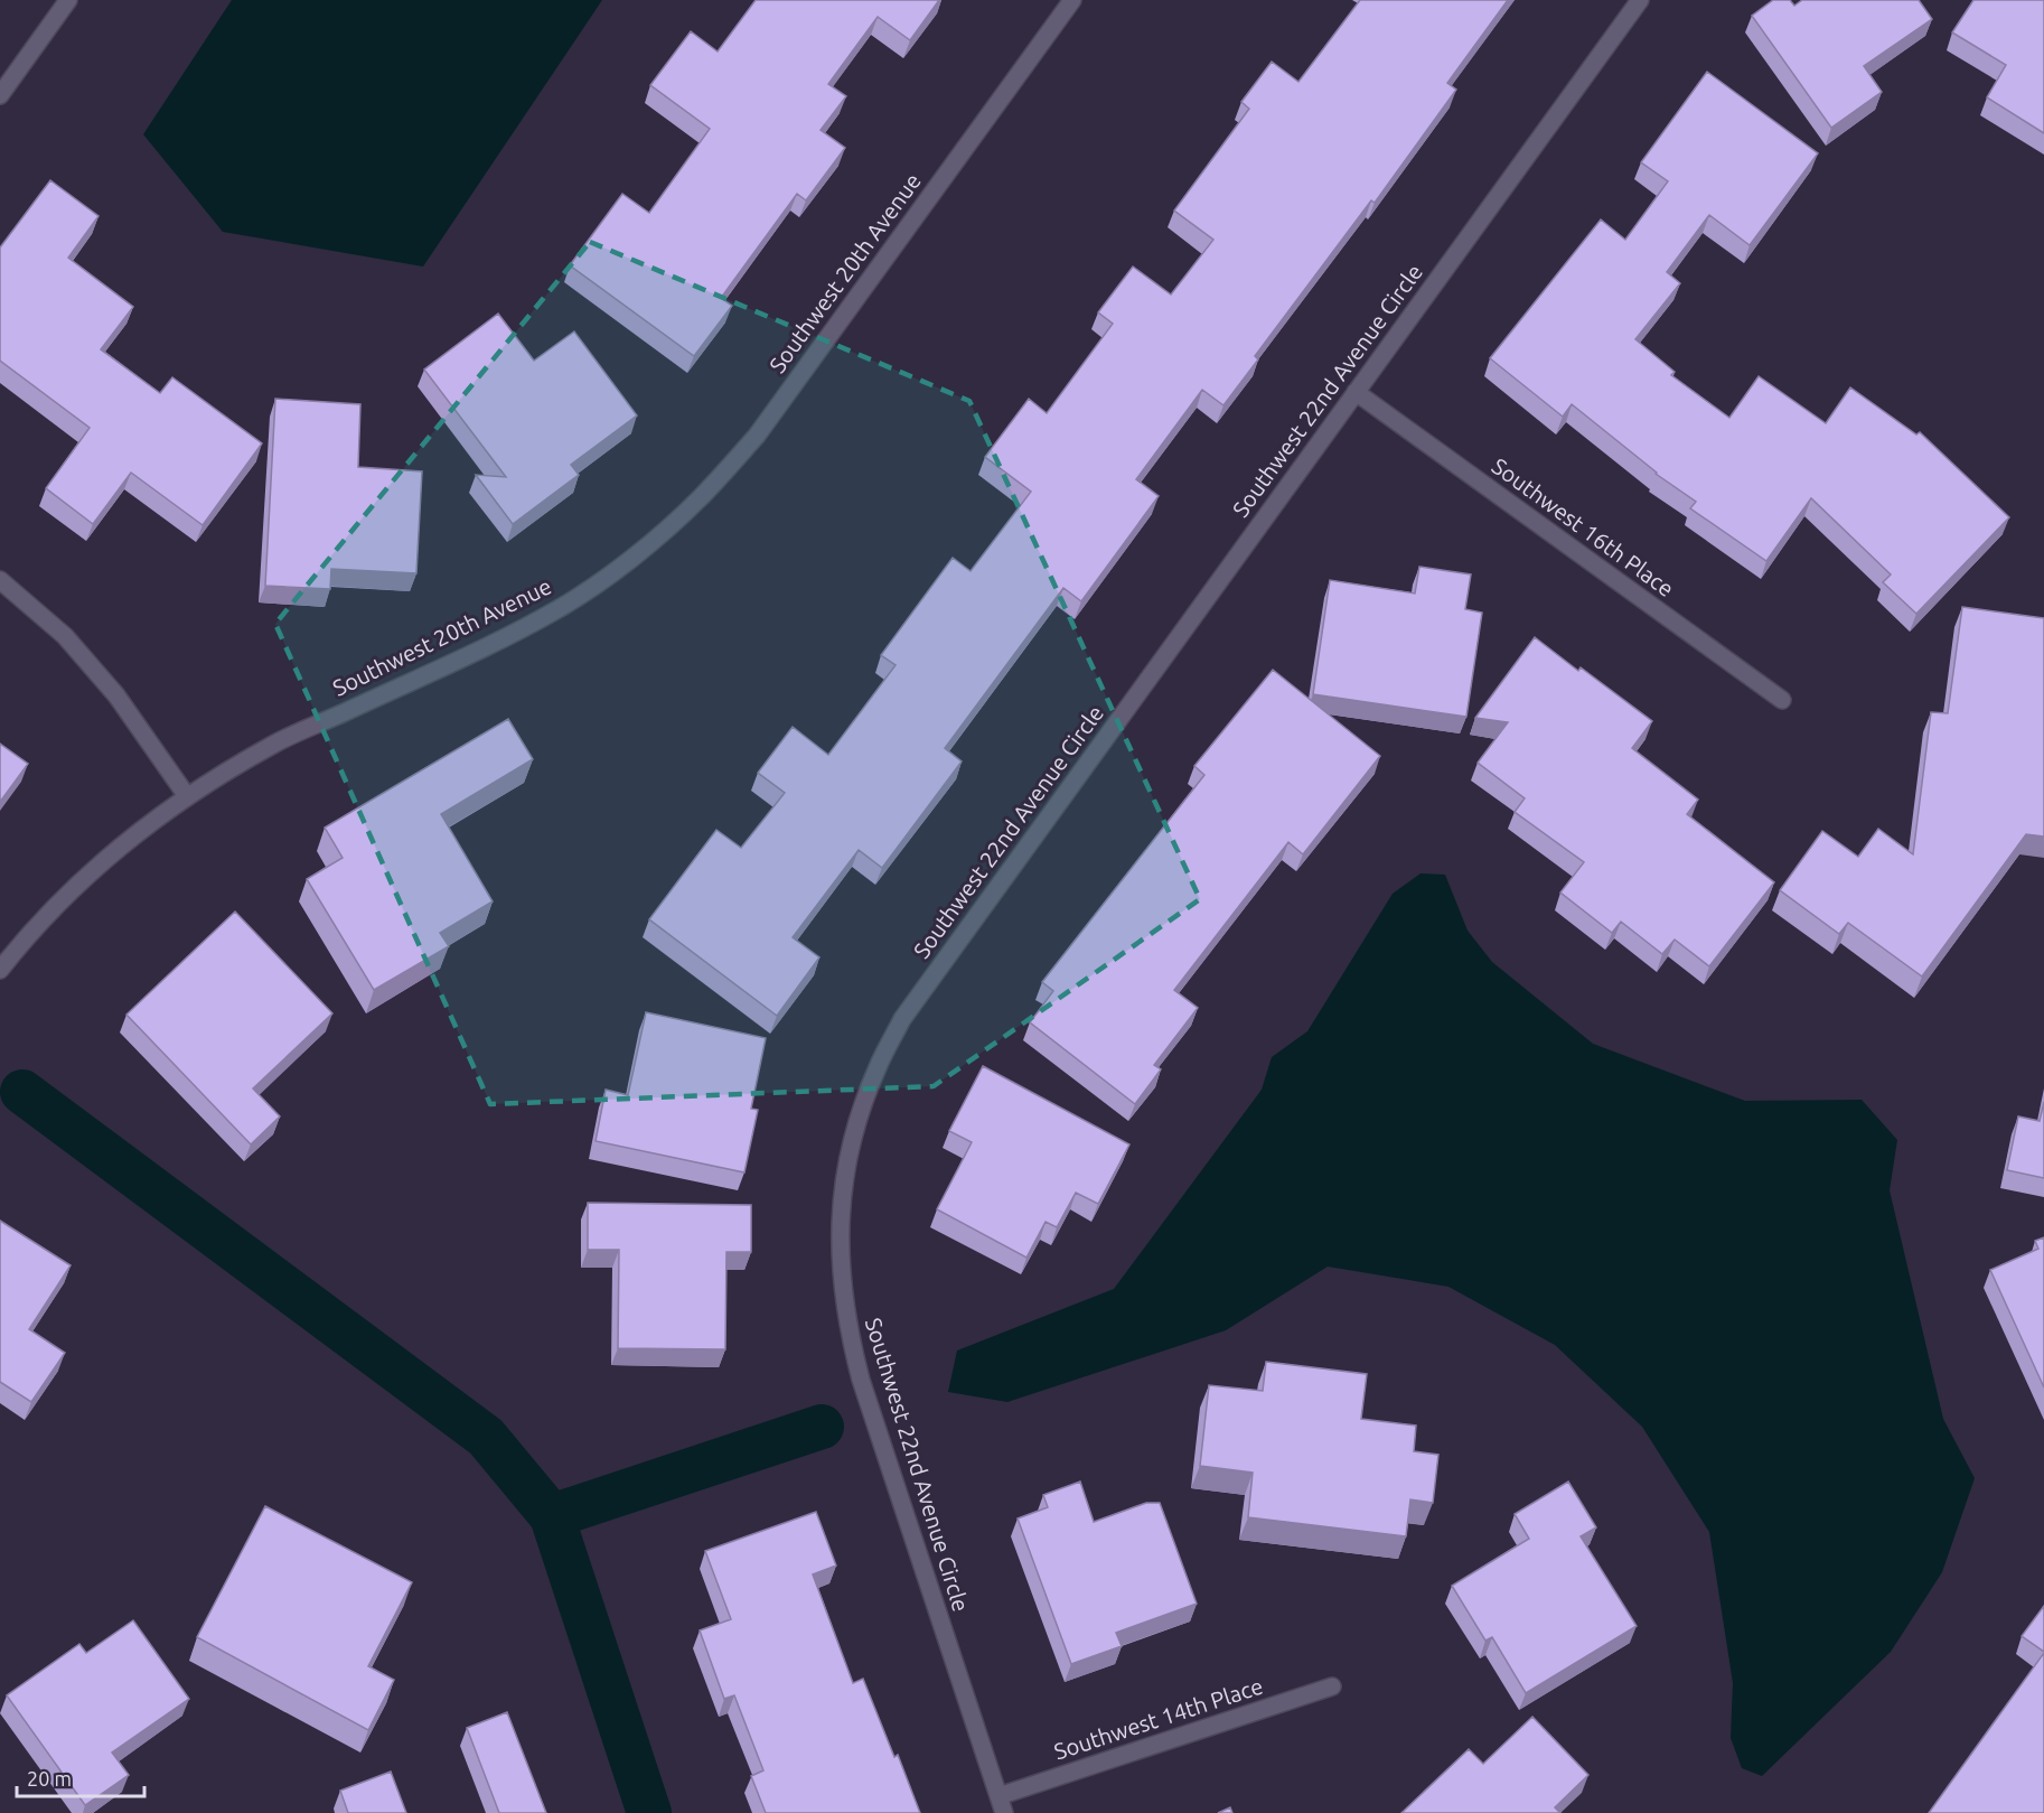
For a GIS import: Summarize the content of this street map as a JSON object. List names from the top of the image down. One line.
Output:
{"streets":{"street":["Southwest 20th Avenue","Southwest 22nd Avenue Circle","Southwest 16th Place","Southwest 14th Place"]},"crossings":[["Southwest 22nd Avenue Circle","Southwest 16th Place"],["Southwest 22nd Avenue Circle","Southwest 14th Place"]],"scale_bar":"20 m"}
